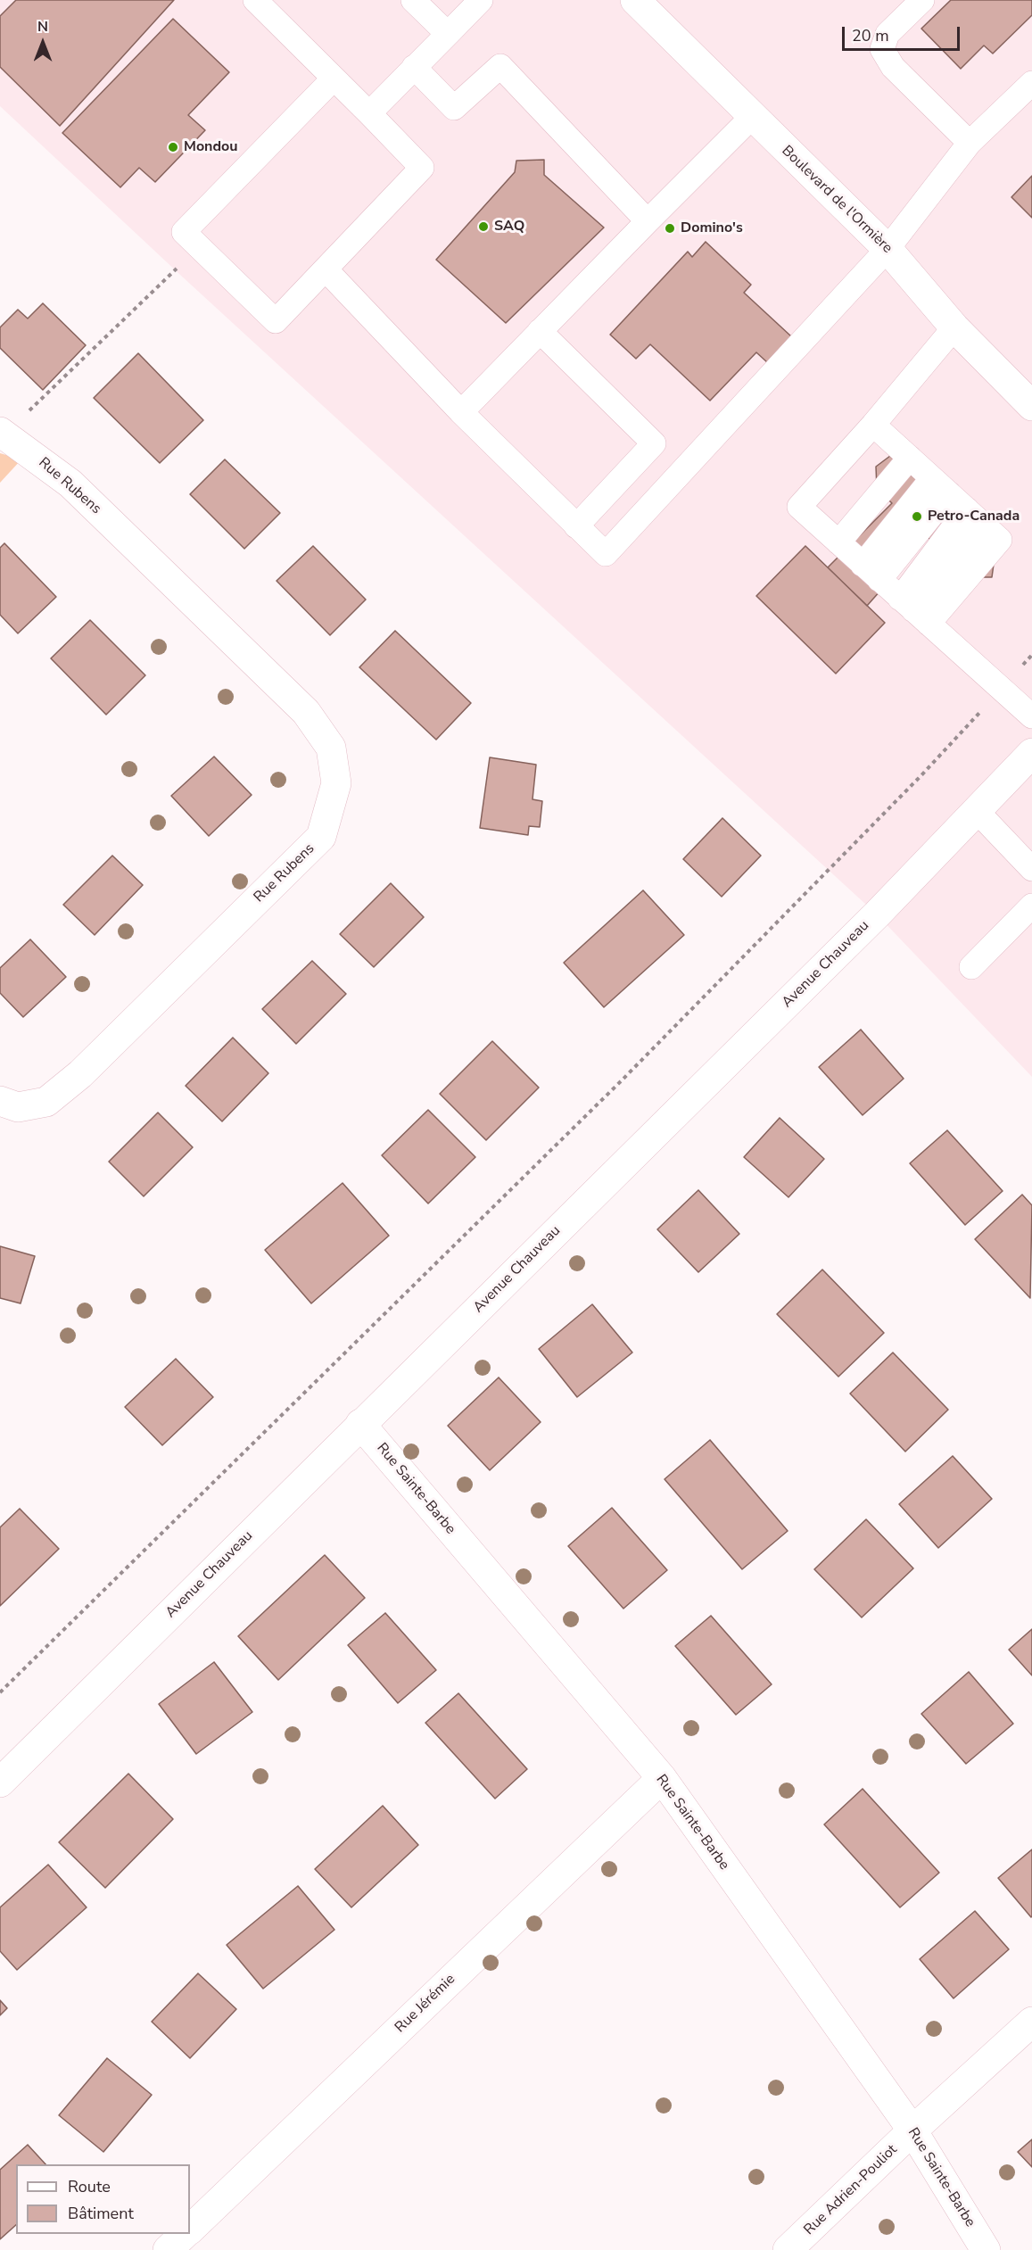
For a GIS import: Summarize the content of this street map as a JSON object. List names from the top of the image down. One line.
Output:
{"streets":{"street":["Boulevard de l'Ormière","Rue Rubens","Avenue Chauveau","Rue Sainte-Barbe","Rue Jérémie","Rue Adrien-Pouliot"]},"crossings":[["Avenue Chauveau","Rue Sainte-Barbe"],["Rue Sainte-Barbe","Rue Jérémie"],["Rue Sainte-Barbe","Rue Adrien-Pouliot"]],"places":["Mondou","SAQ","Domino's","Petro-Canada"],"legend":["Route","Bâtiment"],"scale_bar":"20 m","north":"top"}
